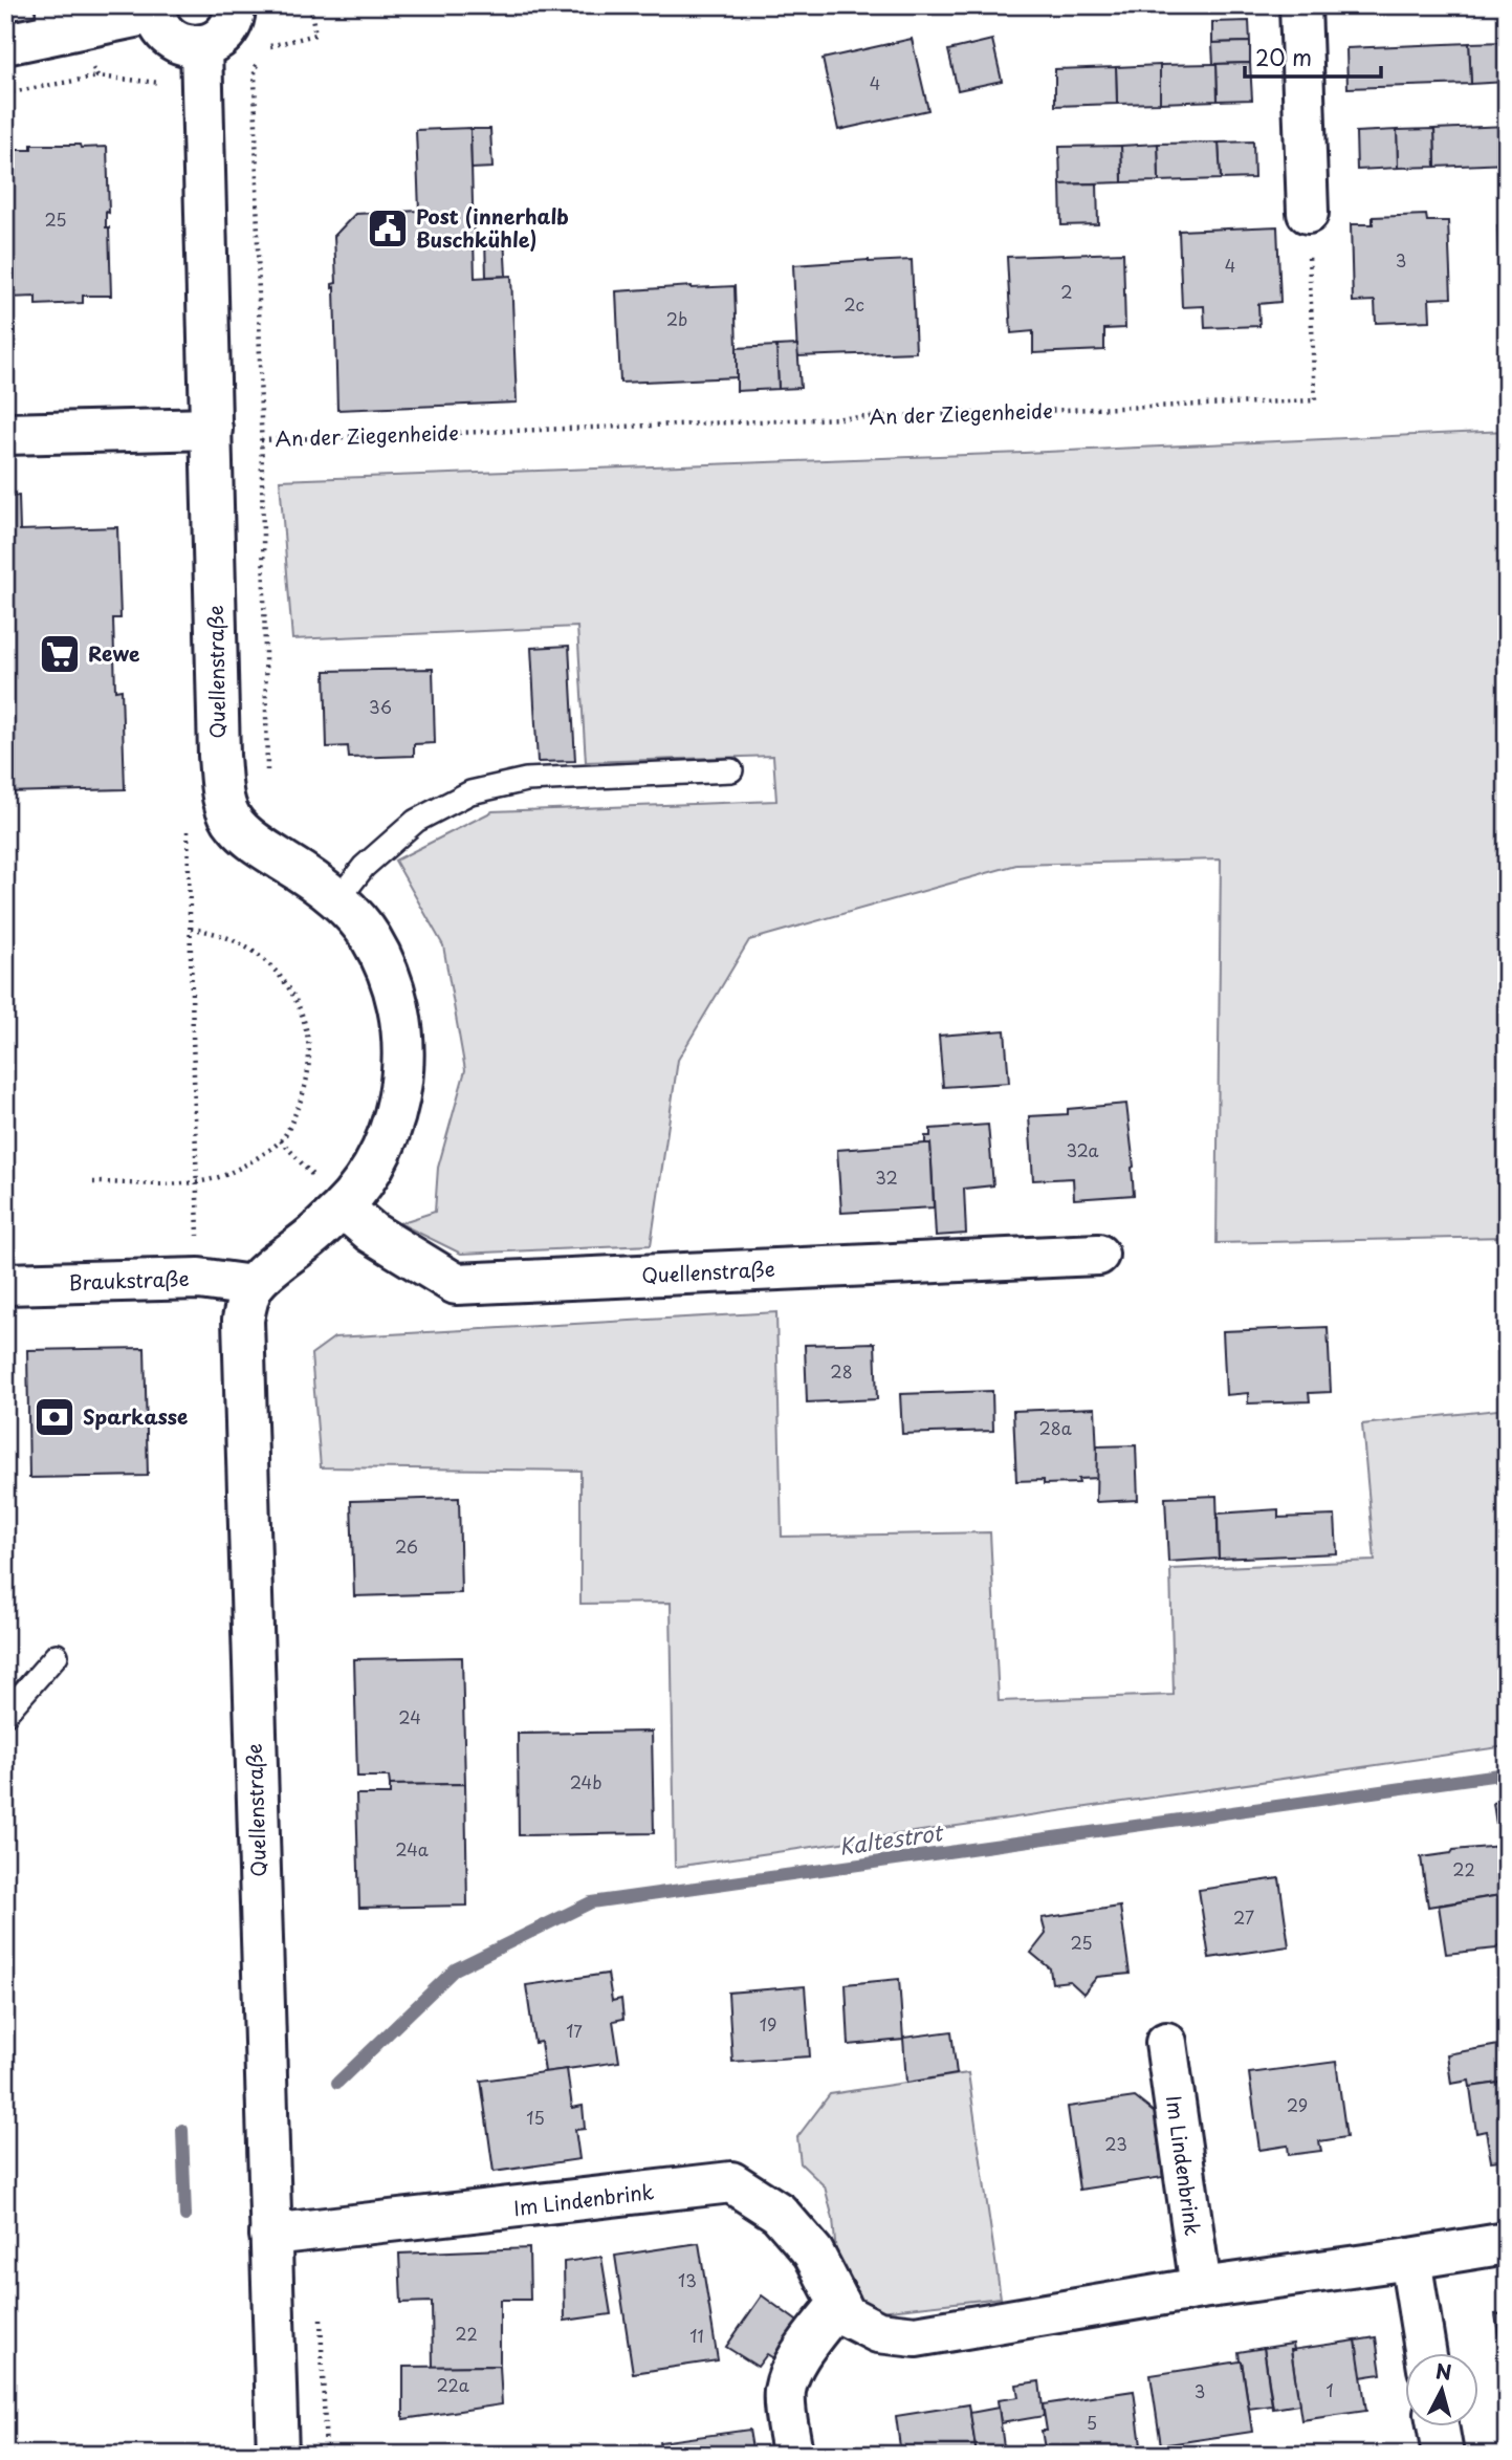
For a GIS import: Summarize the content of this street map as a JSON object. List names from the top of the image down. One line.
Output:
{"streets":{"street":["Quellenstraße","Braukstraße","Im Lindenbrink"],"path":["An der Ziegenheide"]},"crossings":[["An der Ziegenheide","Quellenstraße"],["Quellenstraße","Braukstraße"],["Quellenstraße","Im Lindenbrink"]],"water":["Kaltestrot"],"places":{"public building":["Post (innerhalb Buschkühle)"],"supermarket":["Rewe"],"bank":["Sparkasse"]},"house_numbers":["4","25","3","4","2","2c","2b","36","32a","32","28","28a","26","24","24b","24a","22","27","25","19","17","29","15","23","13","22","11","22a","1","3","5"],"scale_bar":"20 m","north":"top"}
